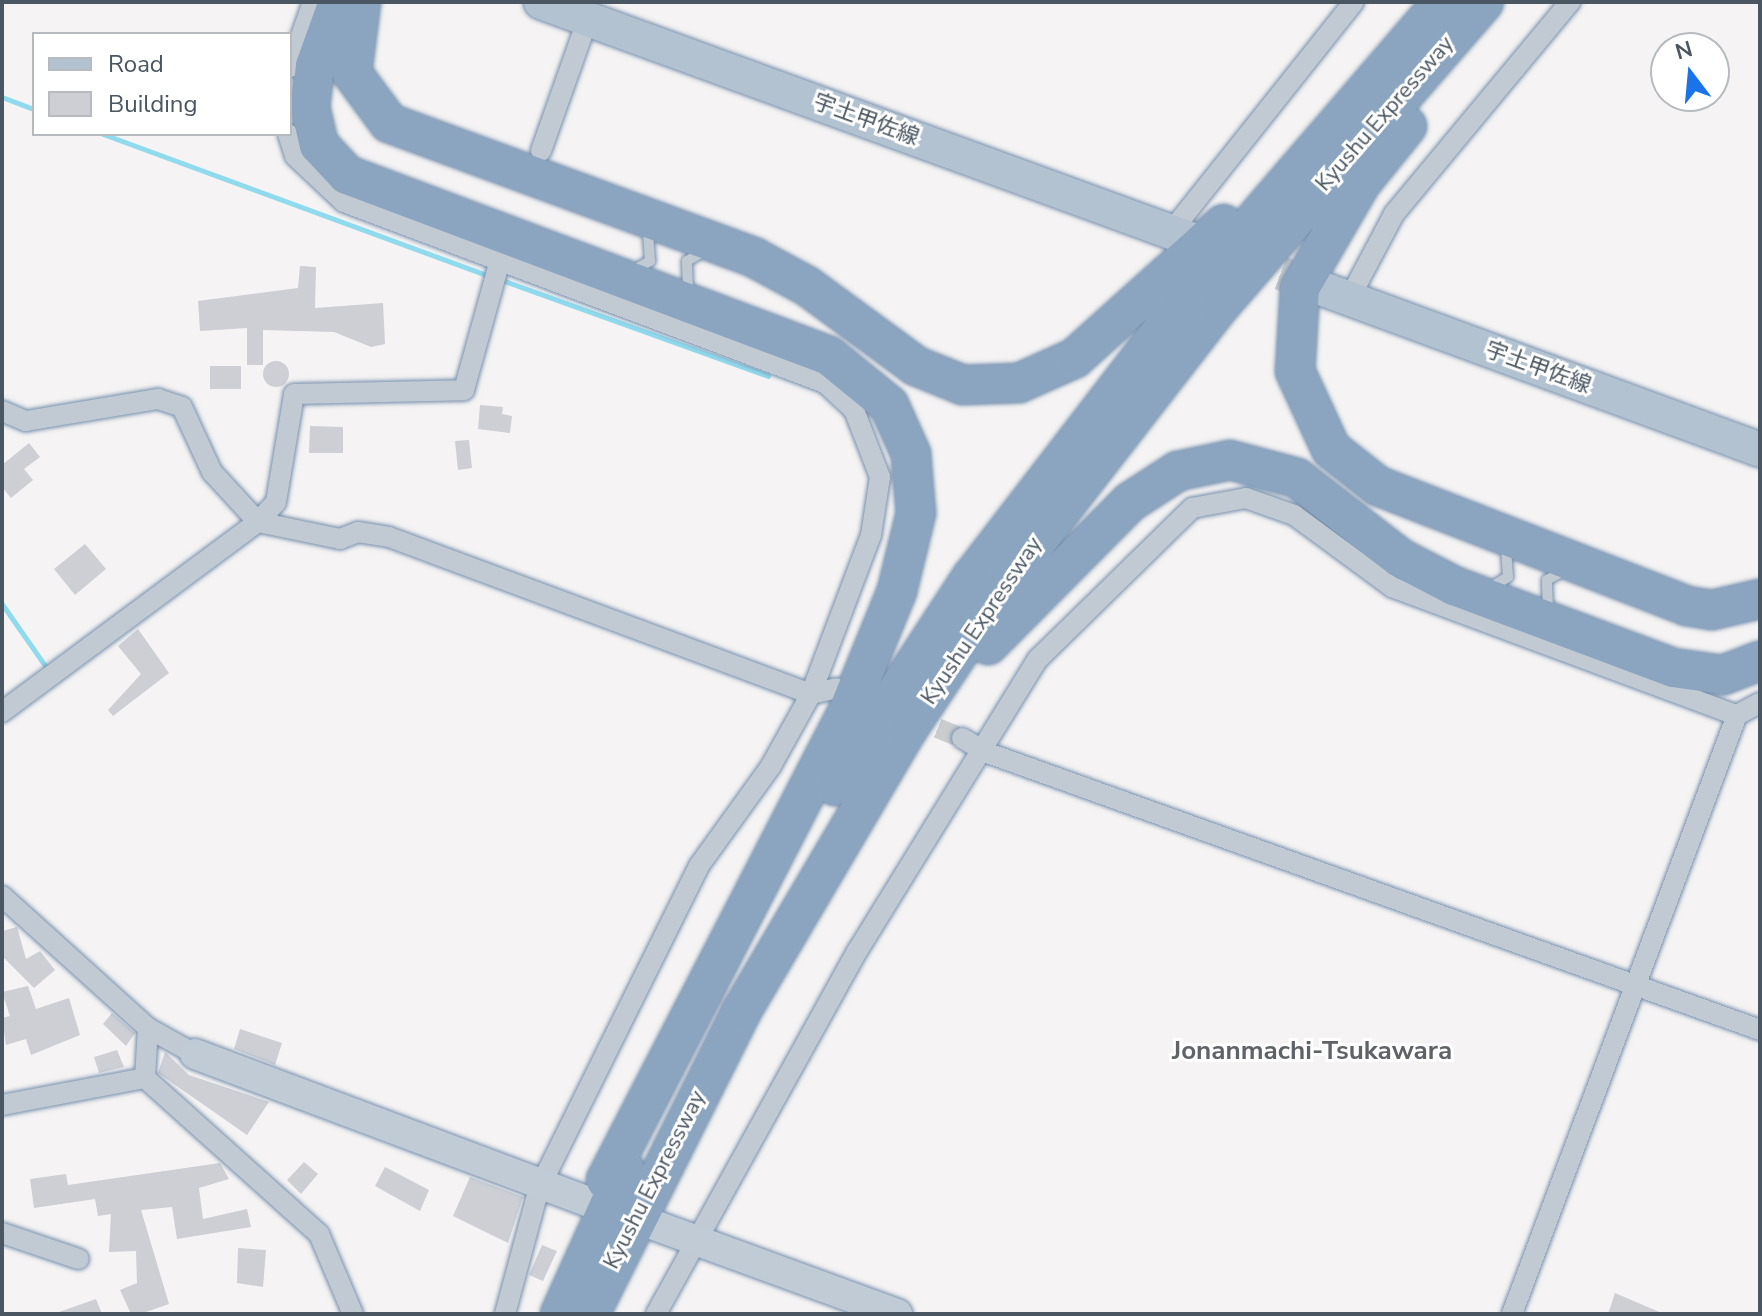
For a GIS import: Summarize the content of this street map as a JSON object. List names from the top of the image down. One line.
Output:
{"streets":{"highway":["Kyushu Expressway"],"main road":["宇土甲佐線"]},"districts":["Jonanmachi-Tsukawara"],"legend":["Road","Building"],"north":"top"}
